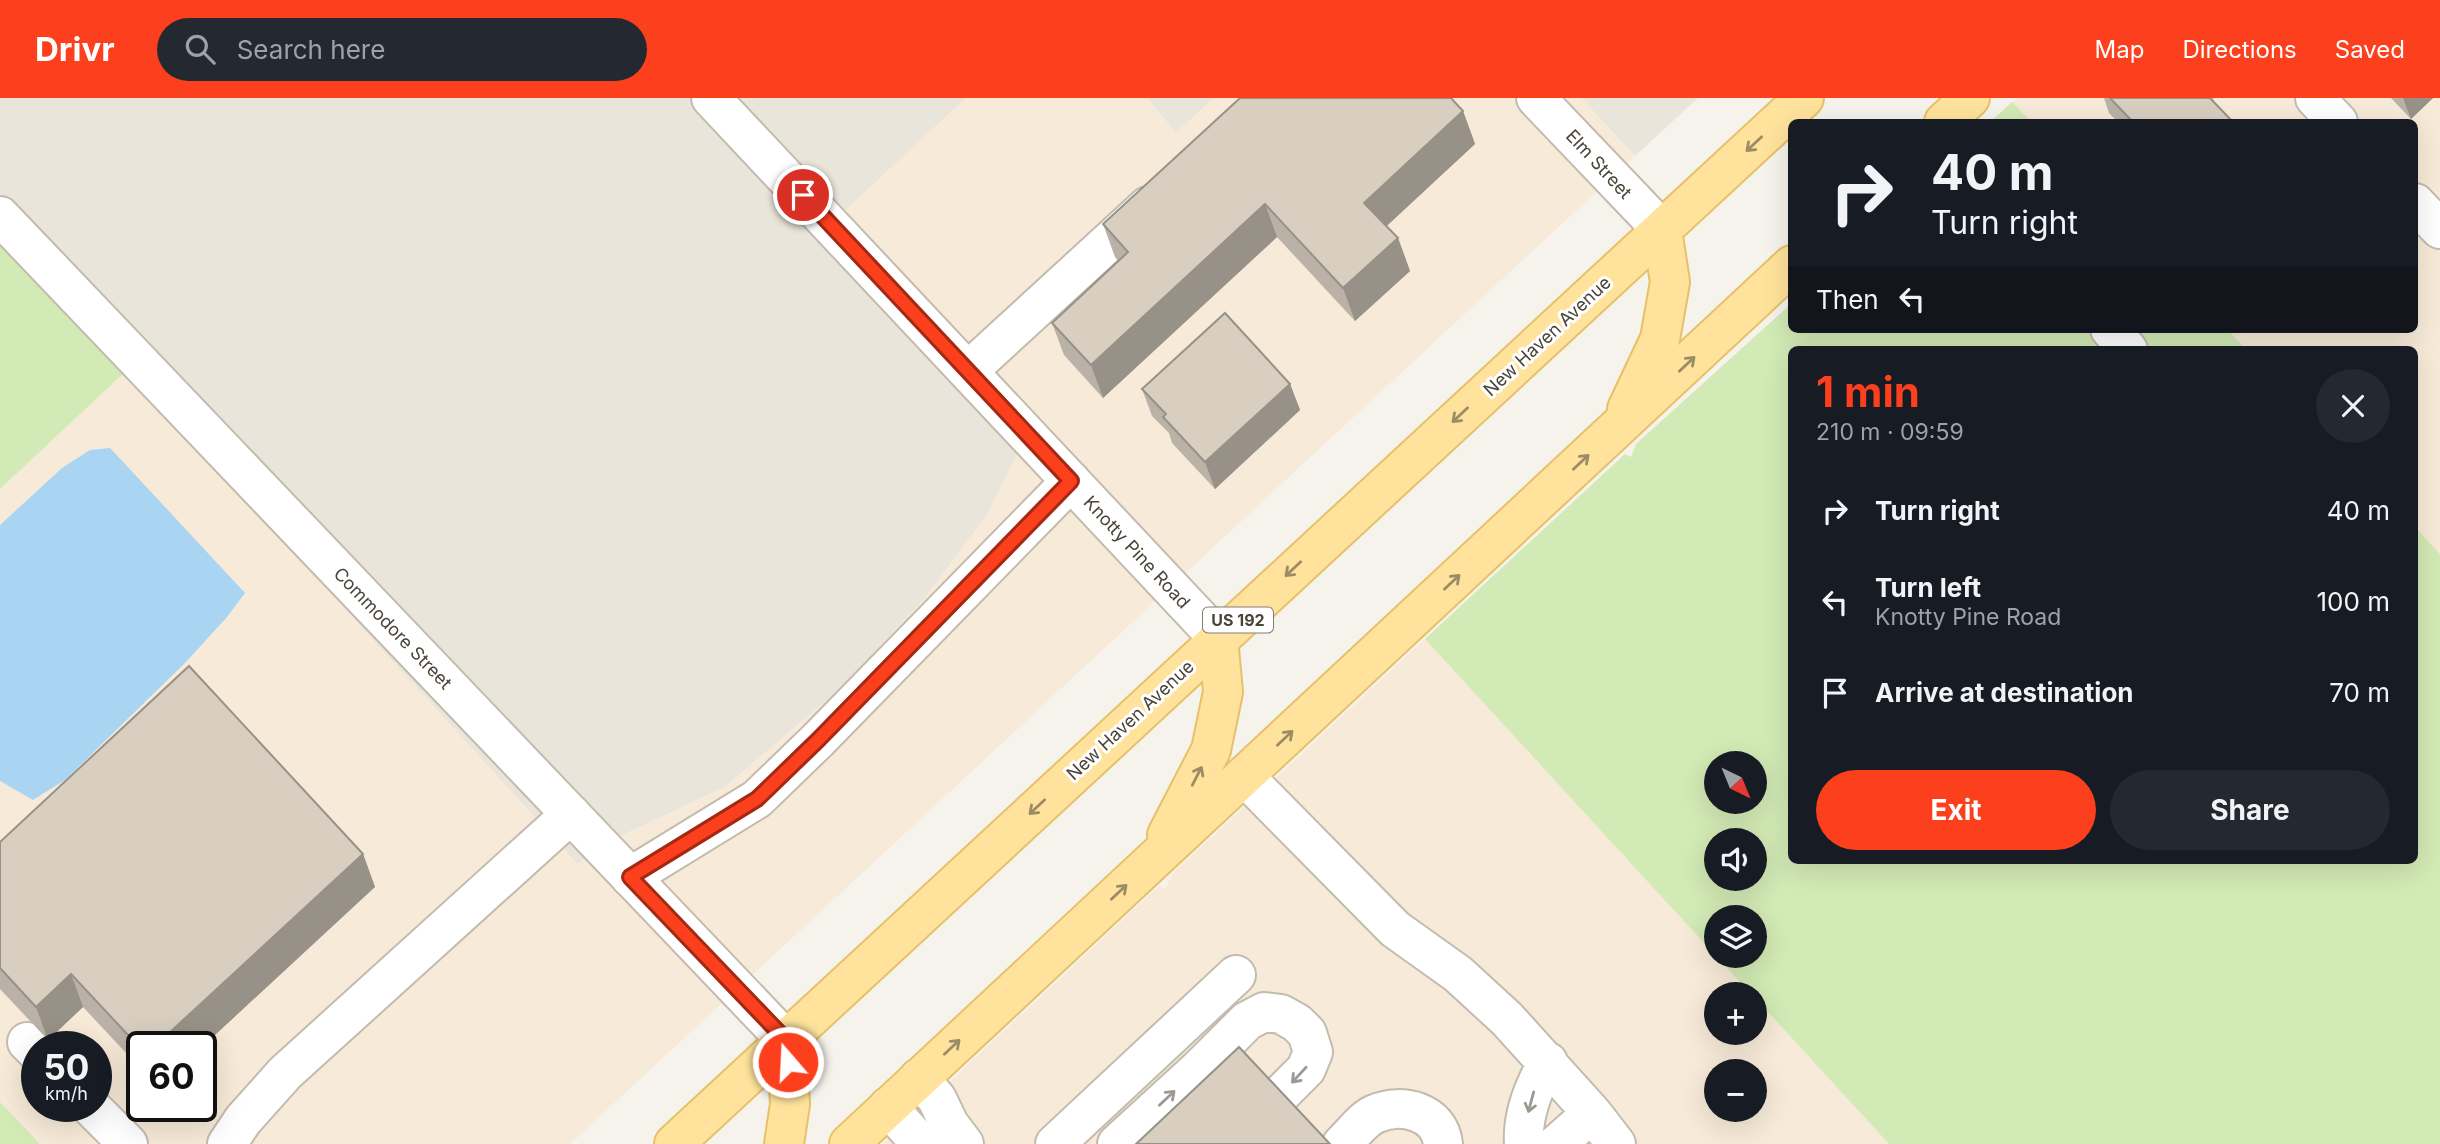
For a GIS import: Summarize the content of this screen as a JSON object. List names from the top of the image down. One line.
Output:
{"streets":{"main road":["New Haven Avenue","US 192"],"street":["Elm Street","Knotty Pine Road","Commodore Street"]},"crossings":[["Elm Street","New Haven Avenue"],["New Haven Avenue","Knotty Pine Road"],["New Haven Avenue","Commodore Street"]],"north":"bottom right","page":{"header":"Drivr","search":"Search here","nav":["Map","Directions","Saved"],"turn":["40 m","Turn right"],"then":"Then","heading":["1 min","210 m · 09:59"],"list":[{"name":"Turn right","value":"40 m"},{"name":"Turn left","note":"Knotty Pine Road","value":"100 m"},{"name":"Arrive at destination","value":"70 m"}],"map_buttons":["+","−"],"buttons":["Exit","Share"],"speed":"50 km/h","limit":"60"}}
